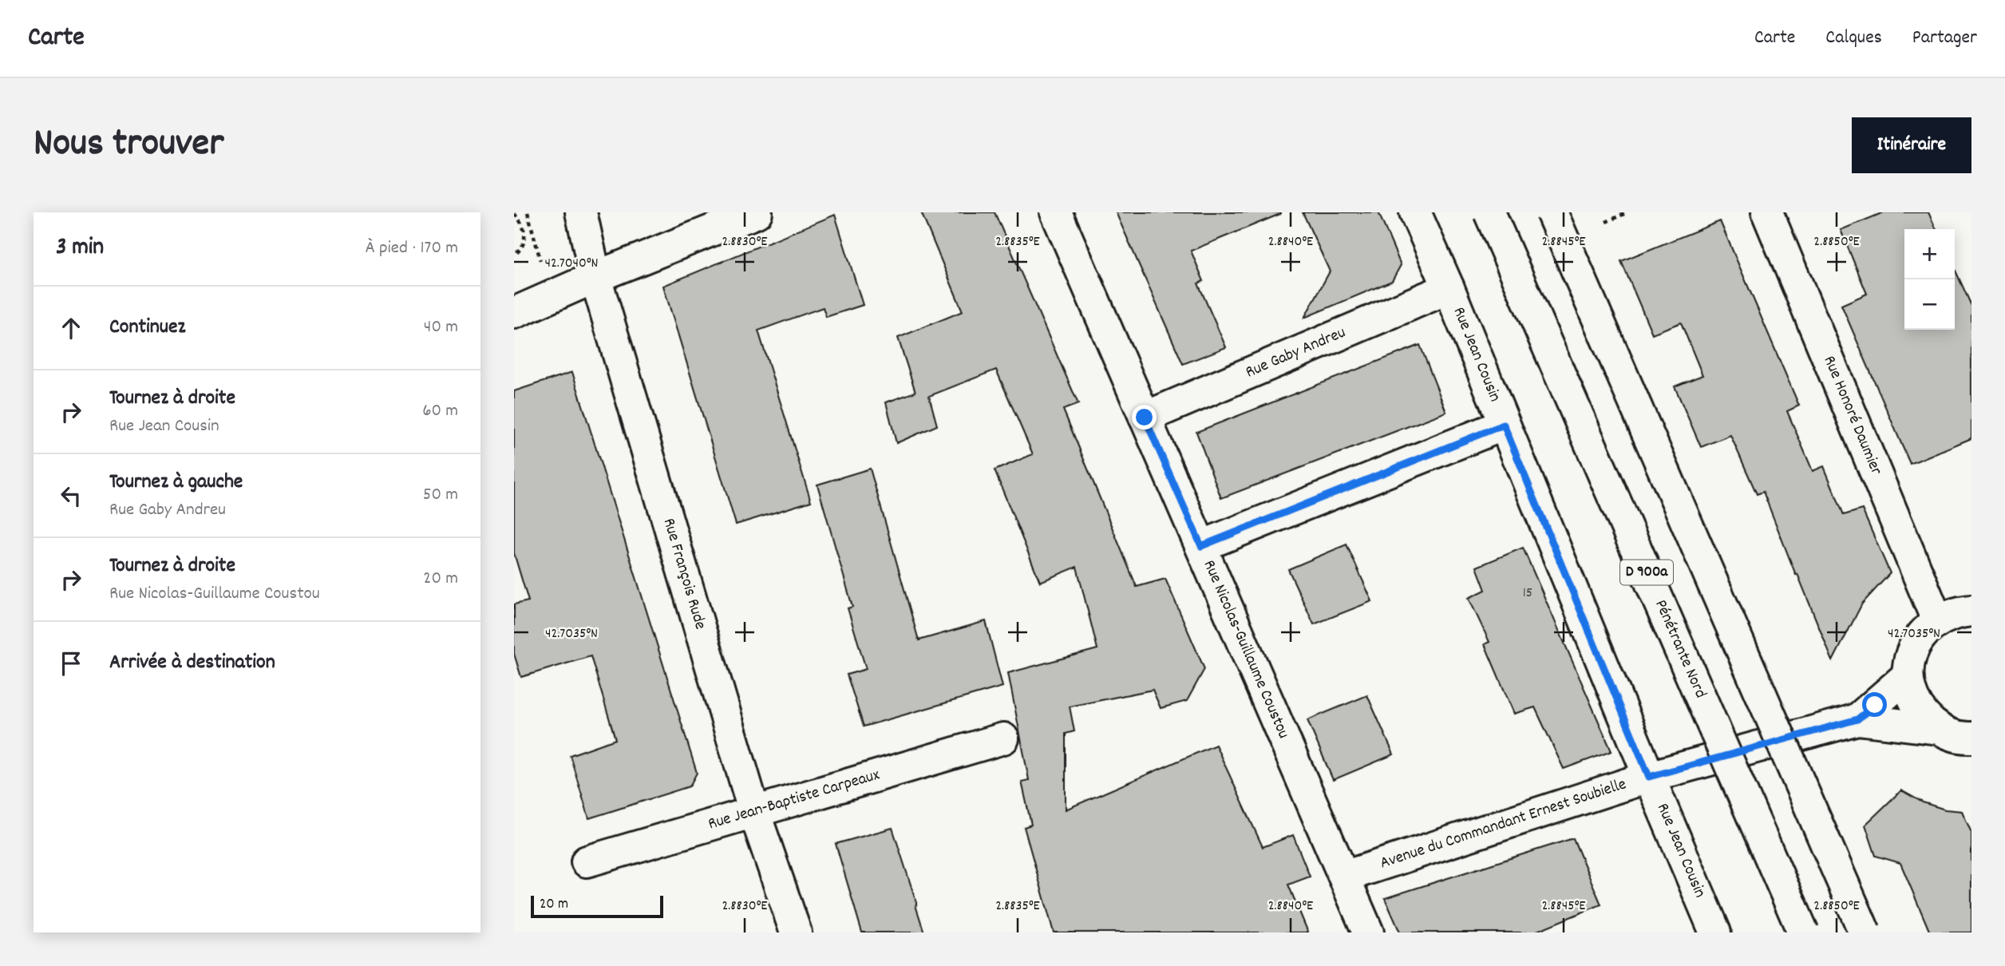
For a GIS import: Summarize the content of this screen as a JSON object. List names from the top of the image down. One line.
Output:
{"streets":{"main road":["Rue Gaby Andreu","Rue Jean Cousin","Rue Honoré Daumier","D 900a","Rue François Rude","Rue Nicolas-Guillaume Coustou","Pénétrante Nord","Rue Jean-Baptiste Carpeaux","Avenue du Commandant Ernest Soubielle"]},"crossings":[["Rue Gaby Andreu","Rue Jean Cousin"],["Rue Gaby Andreu","Rue Nicolas-Guillaume Coustou"],["Rue Jean Cousin","Avenue du Commandant Ernest Soubielle"],["Rue François Rude","Rue Jean-Baptiste Carpeaux"],["Rue Nicolas-Guillaume Coustou","Avenue du Commandant Ernest Soubielle"]],"house_numbers":["15"],"scale_bar":"20 m","page":{"header":"Carte","nav":["Carte","Calques","Partager"],"title":"Nous trouver","buttons":"Itinéraire","heading":["3 min","À pied · 170 m"],"map_buttons":["+","−"],"list":[["Continuez","40 m"],["Tournez à droite","Rue Jean Cousin","60 m"],["Tournez à gauche","Rue Gaby Andreu","50 m"],["Tournez à droite","Rue Nicolas-Guillaume Coustou","20 m"],"Arrivée à destination"],"scale":"20 m"},"coordinates":["2.8830°E","2.8835°E","2.8840°E","2.8845°E","2.8850°E","42.7040°N","42.7035°N"]}
